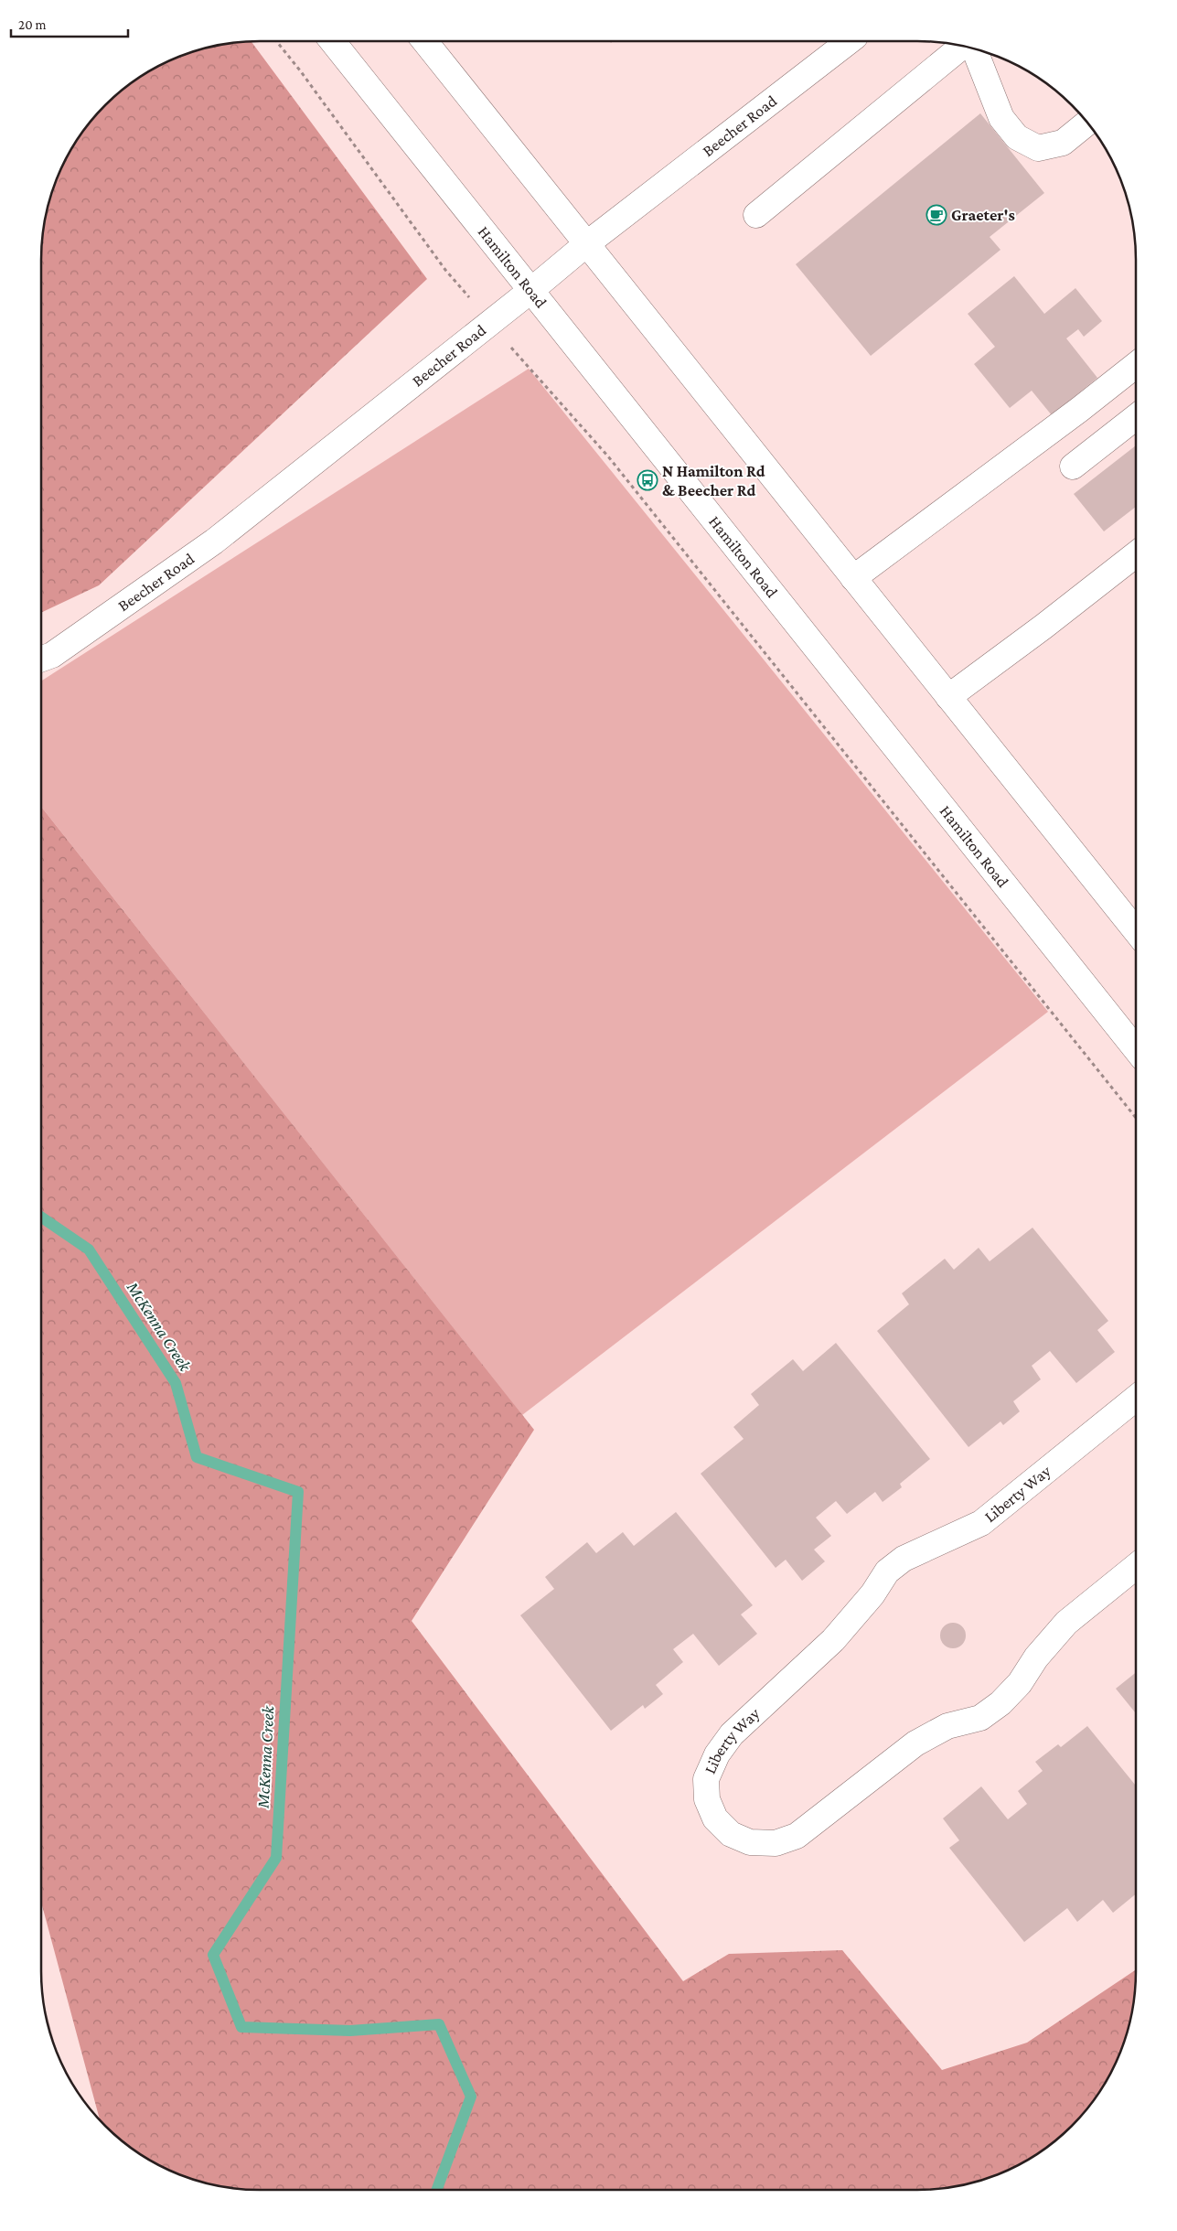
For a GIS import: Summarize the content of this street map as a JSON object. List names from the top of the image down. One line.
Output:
{"streets":{"main road":["Beecher Road","Hamilton Road","Liberty Way"]},"crossings":[["Beecher Road","Hamilton Road"]],"water":["McKenna Creek"],"places":{"cafe":["Graeter's"],"bus stop":["N Hamilton Rd & Beecher Rd"]},"scale_bar":"20 m"}
